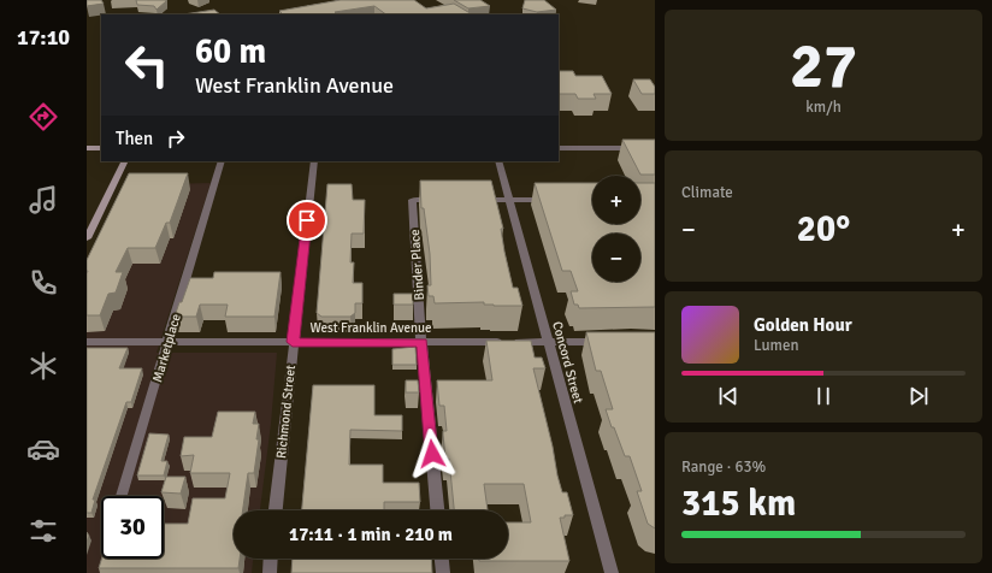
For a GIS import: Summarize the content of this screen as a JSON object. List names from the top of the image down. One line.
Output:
{"streets":{"street":["Binder Place","West Franklin Avenue","Marketplace","Concord Street","Richmond Street"]},"crossings":[["Binder Place","West Franklin Avenue"],["West Franklin Avenue","Marketplace"],["West Franklin Avenue","Concord Street"],["West Franklin Avenue","Richmond Street"]],"page":{"tabs":"17:10","tile":[["27","km/h"],"Climate",["Range · 63%","315 km"]],"turn":["60 m","West Franklin Avenue"],"then":"Then","map_buttons":["+","−"],"heat":["−","20°","+"],"song":["Golden Hour","Lumen"],"limit":"30","trip":"17:11 · 1 min · 210 m"}}
